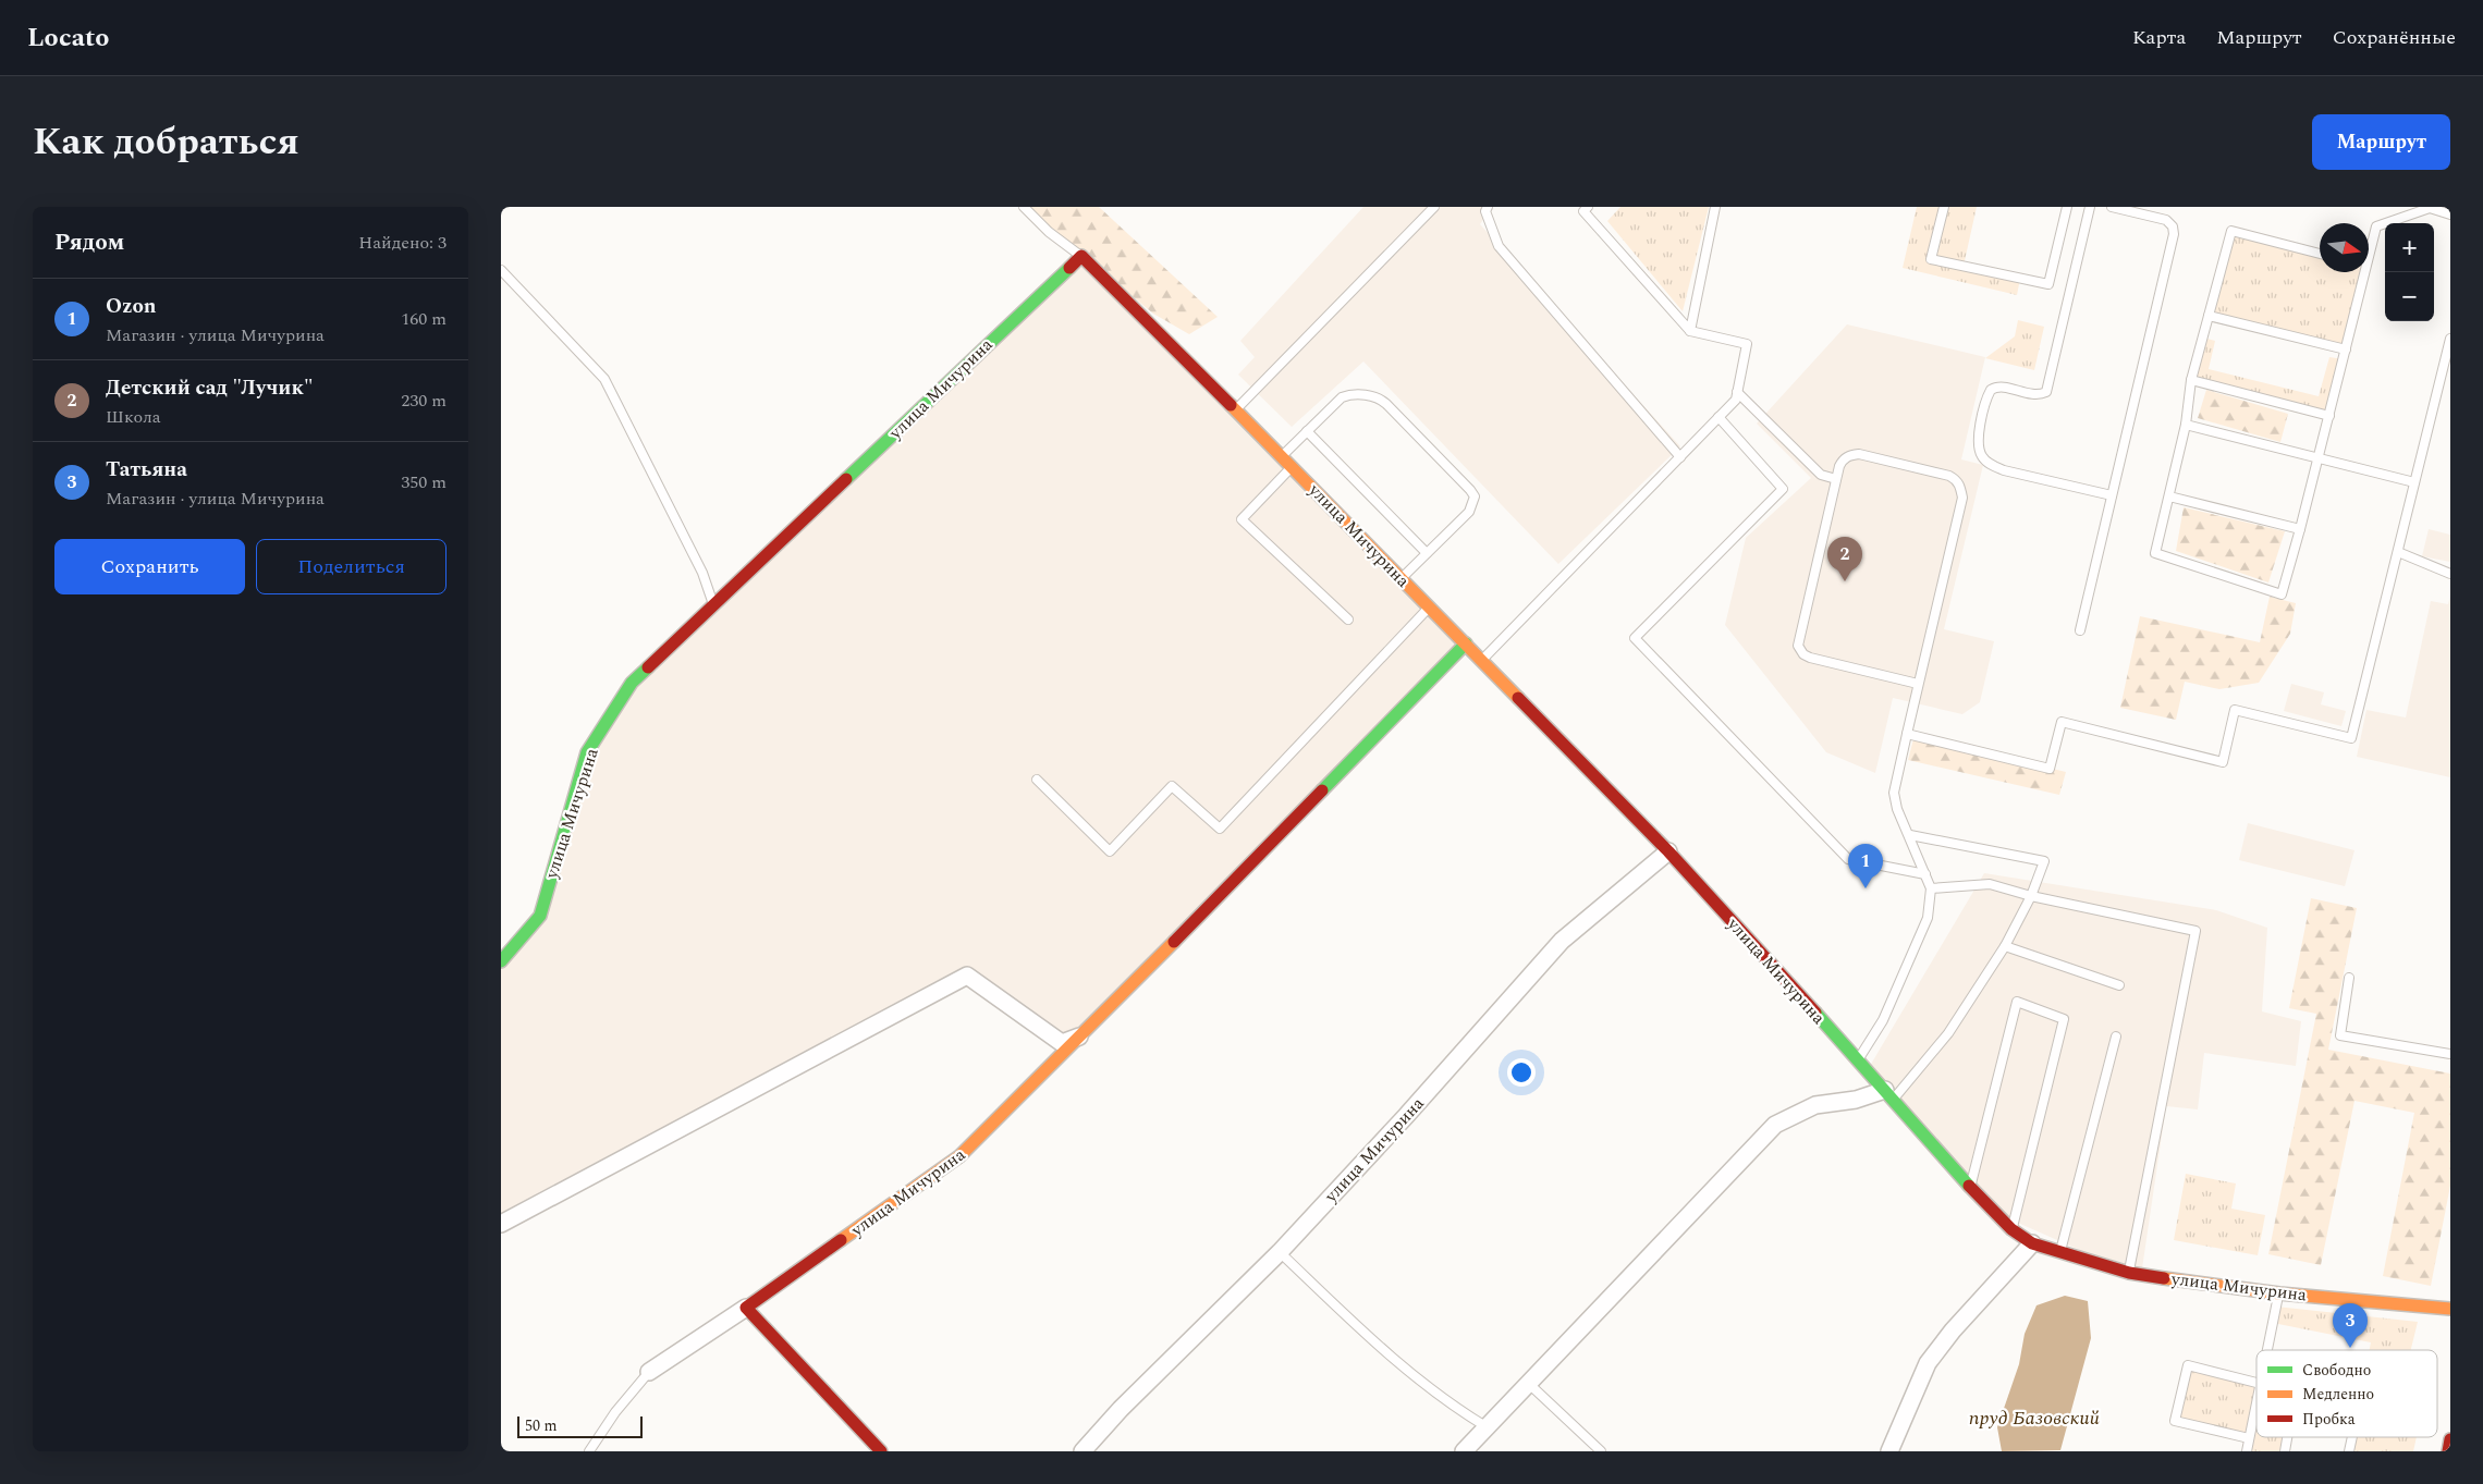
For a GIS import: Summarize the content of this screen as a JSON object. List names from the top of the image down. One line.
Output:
{"streets":{"street":["улица Мичурина"]},"water":["пруд Базовский"],"legend":["Свободно","Медленно","Пробка"],"scale_bar":"50 m","north":"right","page":{"header":"Locato","nav":["Карта","Маршрут","Сохранённые"],"title":"Как добраться","buttons":["Маршрут",["Сохранить","Поделиться"]],"heading":["Рядом","Найдено: 3"],"map_buttons":["+","−"],"list":[{"mark":"1","name":"Ozon","note":"Магазин · улица Мичурина","value":"160 m"},{"mark":"2","name":"Детский сад \"Лучик\"","note":"Школа","value":"230 m"},{"mark":"3","name":"Татьяна","note":"Магазин · улица Мичурина","value":"350 m"}],"pins":["2","1","3"],"scale":"50 m"}}
